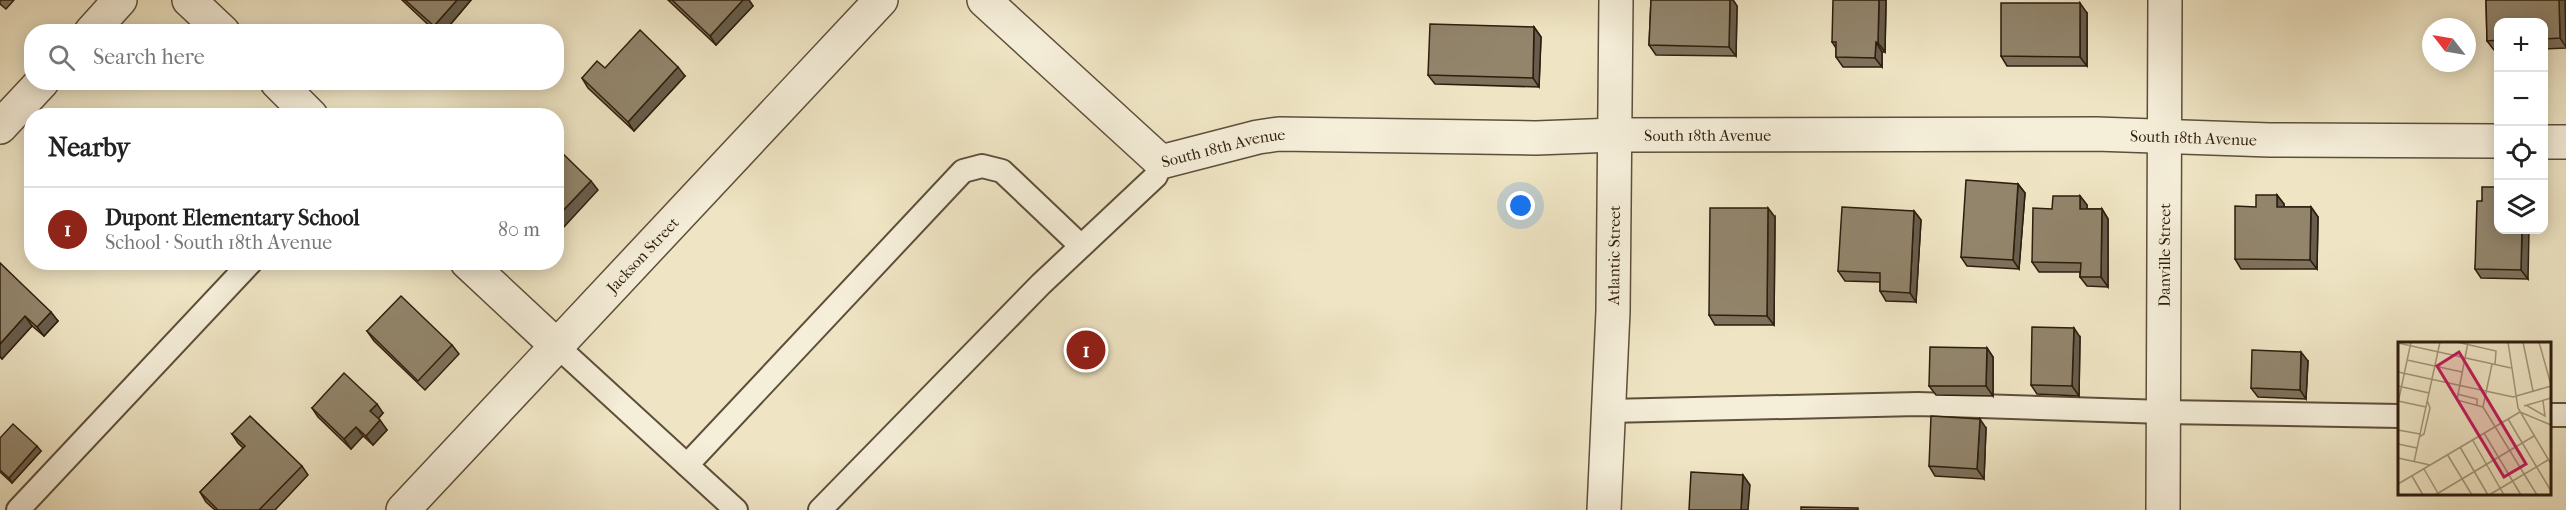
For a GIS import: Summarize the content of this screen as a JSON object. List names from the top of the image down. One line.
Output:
{"streets":{"street":["South 18th Avenue","Jackson Street","Atlantic Street","Danville Street"]},"crossings":[["South 18th Avenue","Atlantic Street"],["South 18th Avenue","Danville Street"]],"north":"top left","page":{"map_buttons":["+","−"],"search":"Search here","heading":"Nearby","list":[{"mark":"1","name":"Dupont Elementary School","note":"School · South 18th Avenue","value":"80 m"}],"pins":"1"}}
